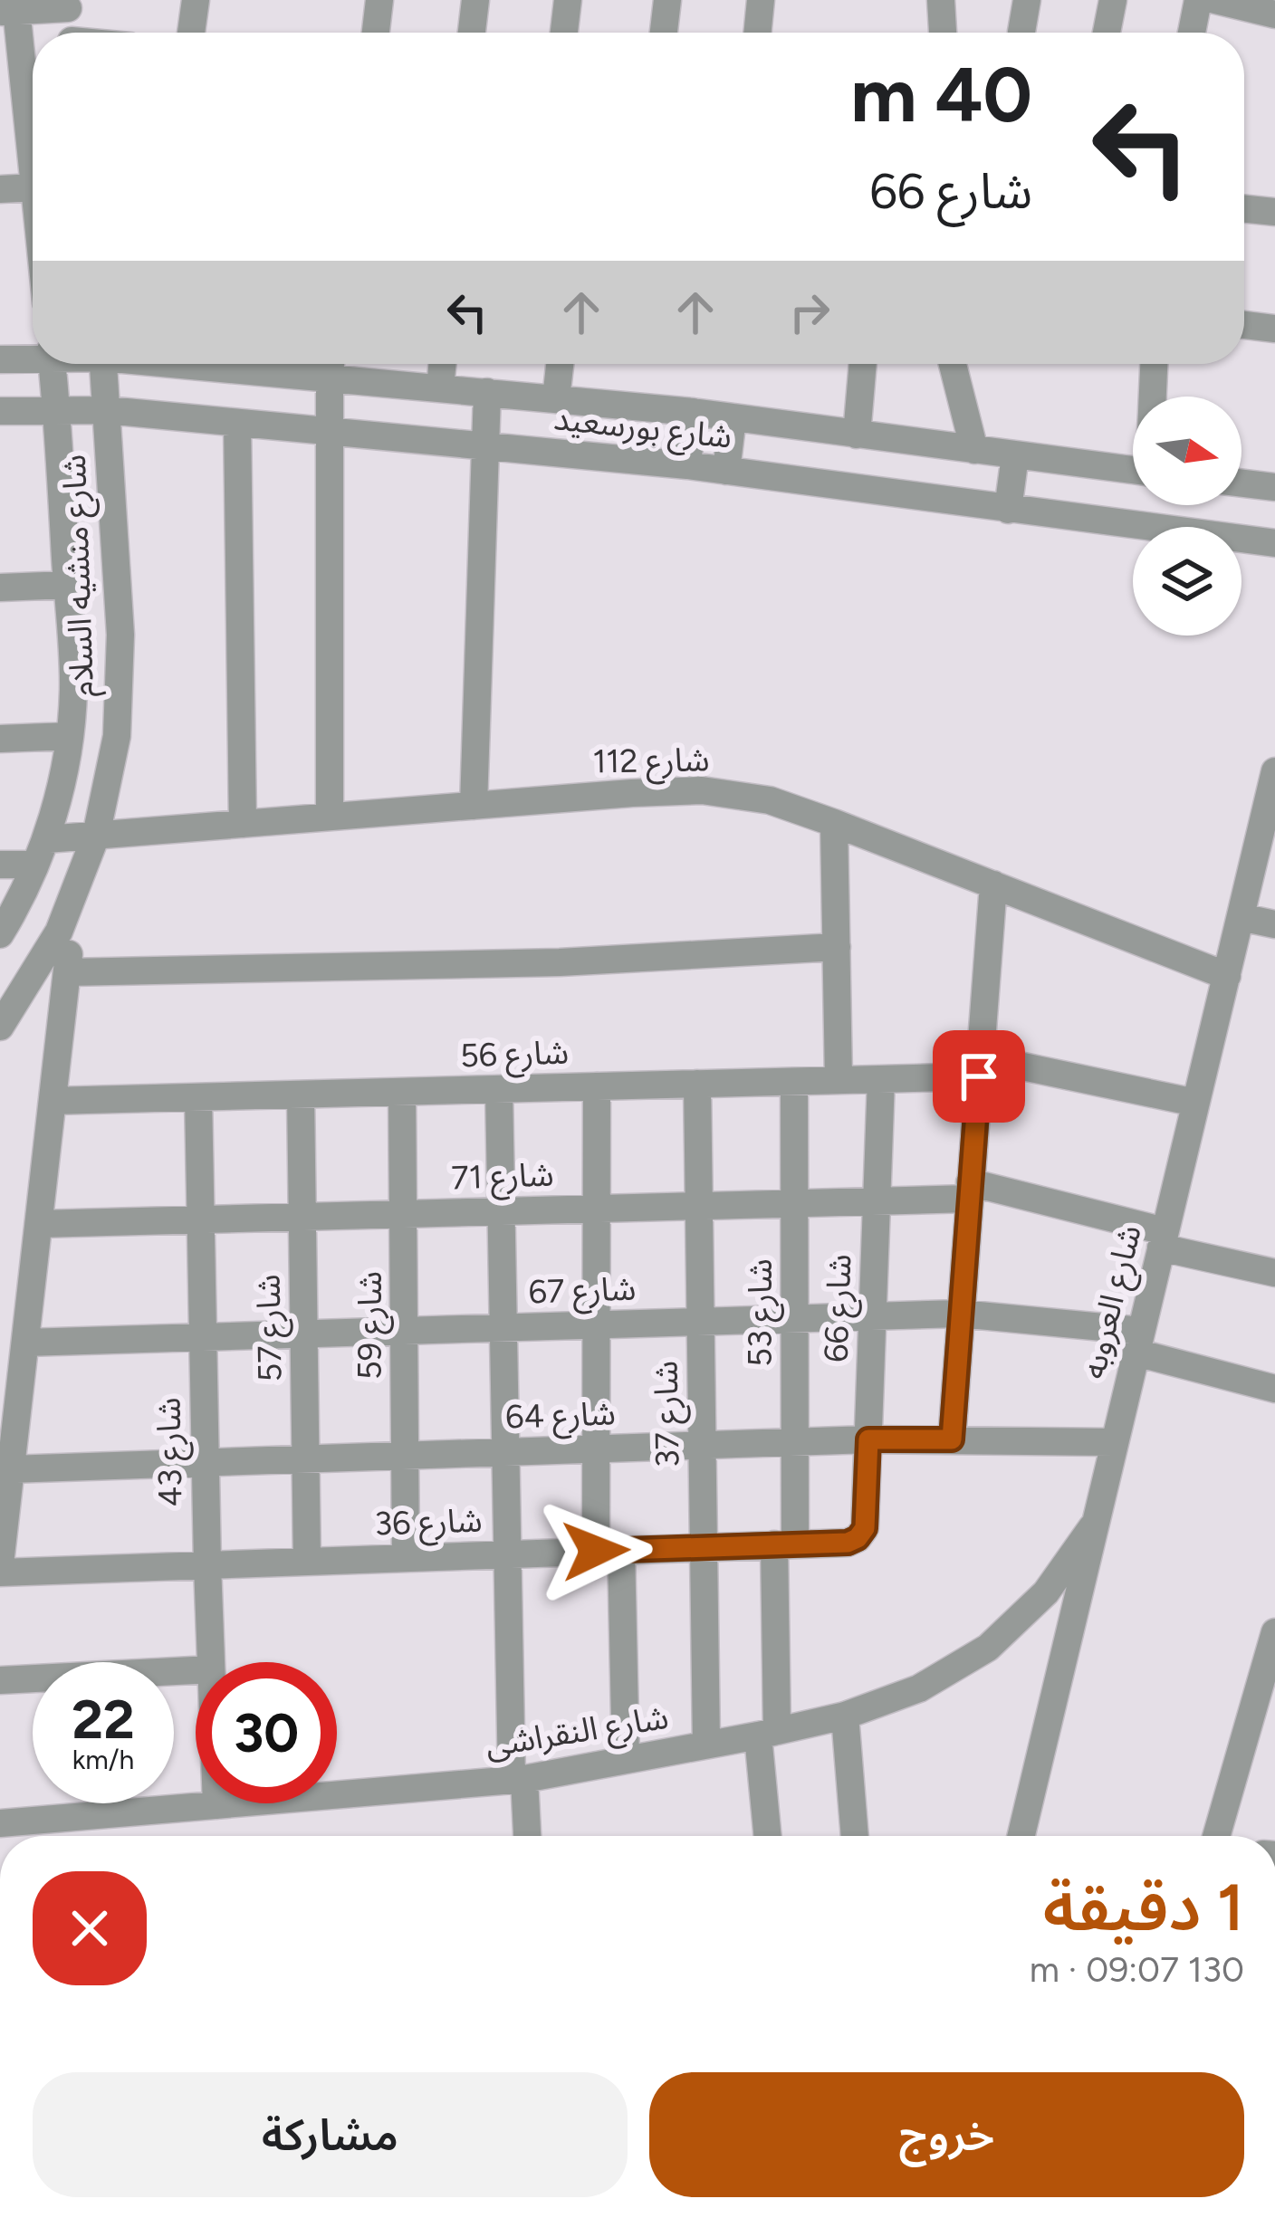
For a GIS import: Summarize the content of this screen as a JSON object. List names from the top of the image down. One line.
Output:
{"streets":{"street":["شارع بورسعيد","شارع منشيه السلام","شارع 112","شارع 56","شارع 71","شارع 67","شارع العروبه","شارع 66","شارع 53","شارع 59","شارع 57","شارع 37","شارع 64","شارع 43","شارع 36","شارع النقراشى"]},"crossings":[["شارع بورسعيد","شارع منشيه السلام"],["شارع منشيه السلام","شارع 112"],["شارع 112","شارع العروبه"],["شارع 56","شارع العروبه"],["شارع 56","شارع 66"],["شارع 56","شارع 53"],["شارع 56","شارع 59"],["شارع 56","شارع 57"],["شارع 56","شارع 37"],["شارع 56","شارع 43"],["شارع 71","شارع العروبه"],["شارع 71","شارع 66"],["شارع 71","شارع 53"],["شارع 71","شارع 59"],["شارع 71","شارع 57"],["شارع 71","شارع 37"],["شارع 71","شارع 43"],["شارع 67","شارع العروبه"],["شارع 67","شارع 66"],["شارع 67","شارع 53"],["شارع 67","شارع 59"],["شارع 67","شارع 57"],["شارع 67","شارع 37"],["شارع 67","شارع 43"],["شارع العروبه","شارع 64"],["شارع العروبه","شارع النقراشى"],["شارع 66","شارع 64"],["شارع 66","شارع 36"],["شارع 53","شارع 64"],["شارع 53","شارع 36"],["شارع 53","شارع النقراشى"],["شارع 59","شارع 64"],["شارع 59","شارع 36"],["شارع 57","شارع 64"],["شارع 57","شارع 36"],["شارع 37","شارع 64"],["شارع 37","شارع 36"],["شارع 37","شارع النقراشى"],["شارع 64","شارع 43"],["شارع 43","شارع 36"]],"north":"right","page":{"turn":["40 m","شارع 66"],"speed":"22 km/h","limit":"30","heading":["1 دقيقة","130 m · 09:07"],"buttons":["خروج","مشاركة"]}}
